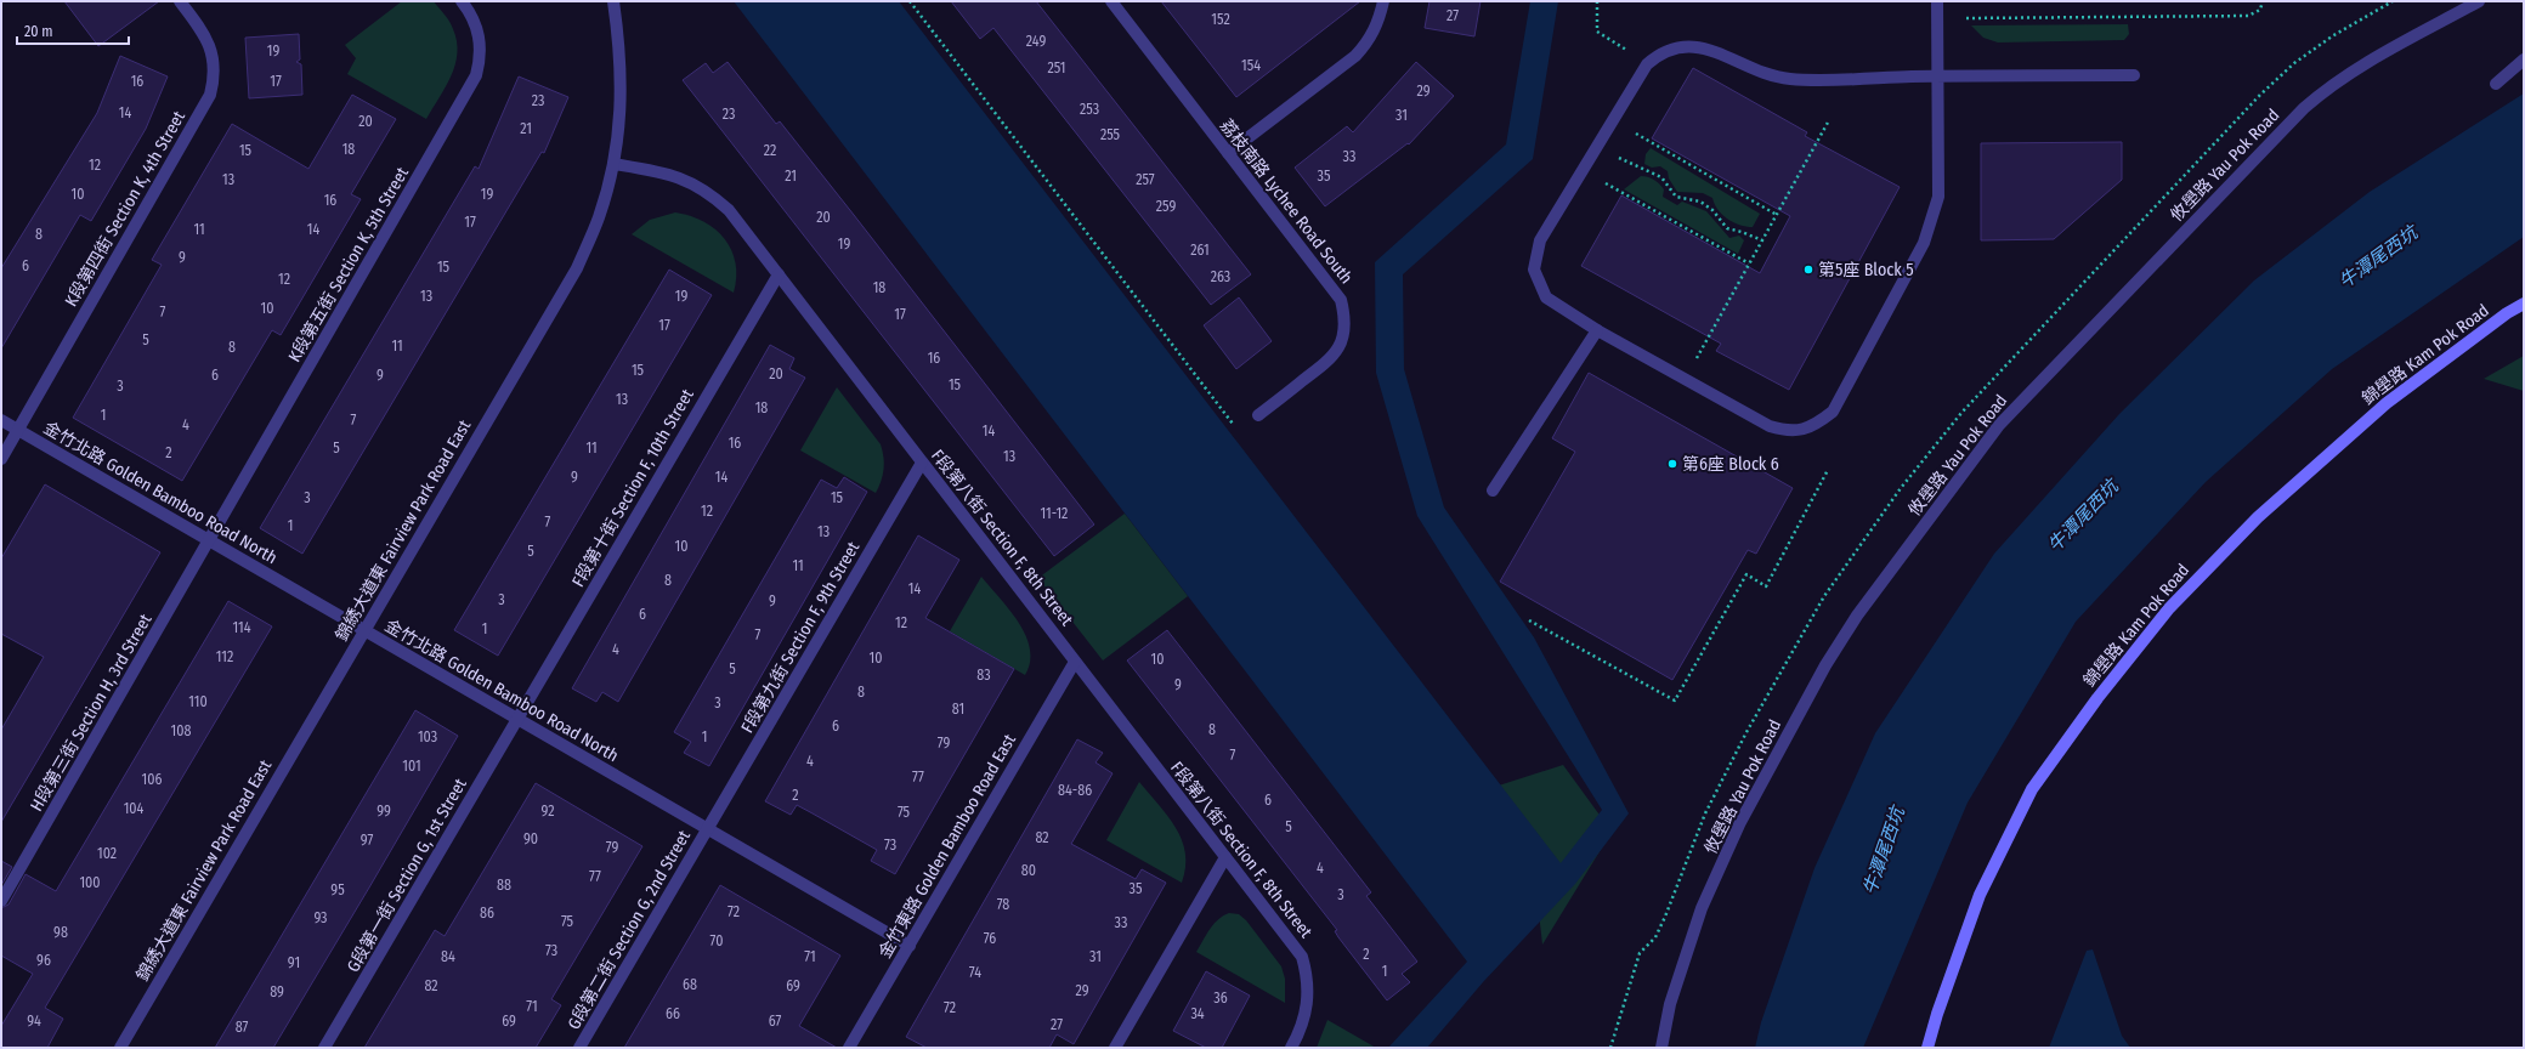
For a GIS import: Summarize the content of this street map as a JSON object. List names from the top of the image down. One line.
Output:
{"streets":{"street":["攸壆路 Yau Pok Road","荔枝南路 Lychee Road South","K段第四街 Section K, 4th Street","K段第五街 Section K, 5th Street","錦壆路 Kam Pok Road","F段第十街 Section F, 10th Street","金竹北路 Golden Bamboo Road North","錦綉大道東 Fairview Park Road East","F段第八街 Section F, 8th Street","F段第九街 Section F, 9th Street","H段第三街 Section H, 3rd Street","金竹東路 Golden Bamboo Road East","G段第一街 Section G, 1st Street","G段第二街 Section G, 2nd Street"]},"crossings":[["K段第四街 Section K, 4th Street","金竹北路 Golden Bamboo Road North"],["K段第五街 Section K, 5th Street","金竹北路 Golden Bamboo Road North"],["K段第五街 Section K, 5th Street","H段第三街 Section H, 3rd Street"],["F段第十街 Section F, 10th Street","金竹北路 Golden Bamboo Road North"],["F段第十街 Section F, 10th Street","F段第八街 Section F, 8th Street"],["F段第十街 Section F, 10th Street","G段第一街 Section G, 1st Street"],["金竹北路 Golden Bamboo Road North","錦綉大道東 Fairview Park Road East"],["金竹北路 Golden Bamboo Road North","F段第九街 Section F, 9th Street"],["金竹北路 Golden Bamboo Road North","H段第三街 Section H, 3rd Street"],["金竹北路 Golden Bamboo Road North","金竹東路 Golden Bamboo Road East"],["金竹北路 Golden Bamboo Road North","G段第一街 Section G, 1st Street"],["金竹北路 Golden Bamboo Road North","G段第二街 Section G, 2nd Street"],["錦綉大道東 Fairview Park Road East","F段第八街 Section F, 8th Street"],["F段第八街 Section F, 8th Street","F段第九街 Section F, 9th Street"],["F段第八街 Section F, 8th Street","金竹東路 Golden Bamboo Road East"],["F段第九街 Section F, 9th Street","G段第二街 Section G, 2nd Street"]],"water":["牛潭尾西坑"],"places":["第5座 Block 5","第6座 Block 6"],"house_numbers":["27","152","249","19","154","251","16","17","29","23","253","14","23","31","20","21","255","18","15","22","33","12","21","35","13","257","10","19","16","259","20","17","11","14","8","19","261","9","6","15","263","12","18","13","19","10","7","17","17","5","11","8","16","15","20","6","9","15","3","13","18","1","7","4","14","16","5","11","2","13","9","14","3","15","12","11-12","7","1","13","10","5","11","8","14","3","9","6","12","114","1","7","4","112","10","10","5","83","9","8","110","3","81","6","8","108","103","1","79","7","4","101","77","106","84-86","2","6","104","99","92","75","5","82","90","97","73","79","102","4","80","77","100","88","35","95","3","78","72","86","93","75","33","98","76","70","73","2","84","71","31","96","91","1","74","68","82","69","29","89","36","71","72","66","34","94","69","67","27","87"],"scale_bar":"20 m"}
